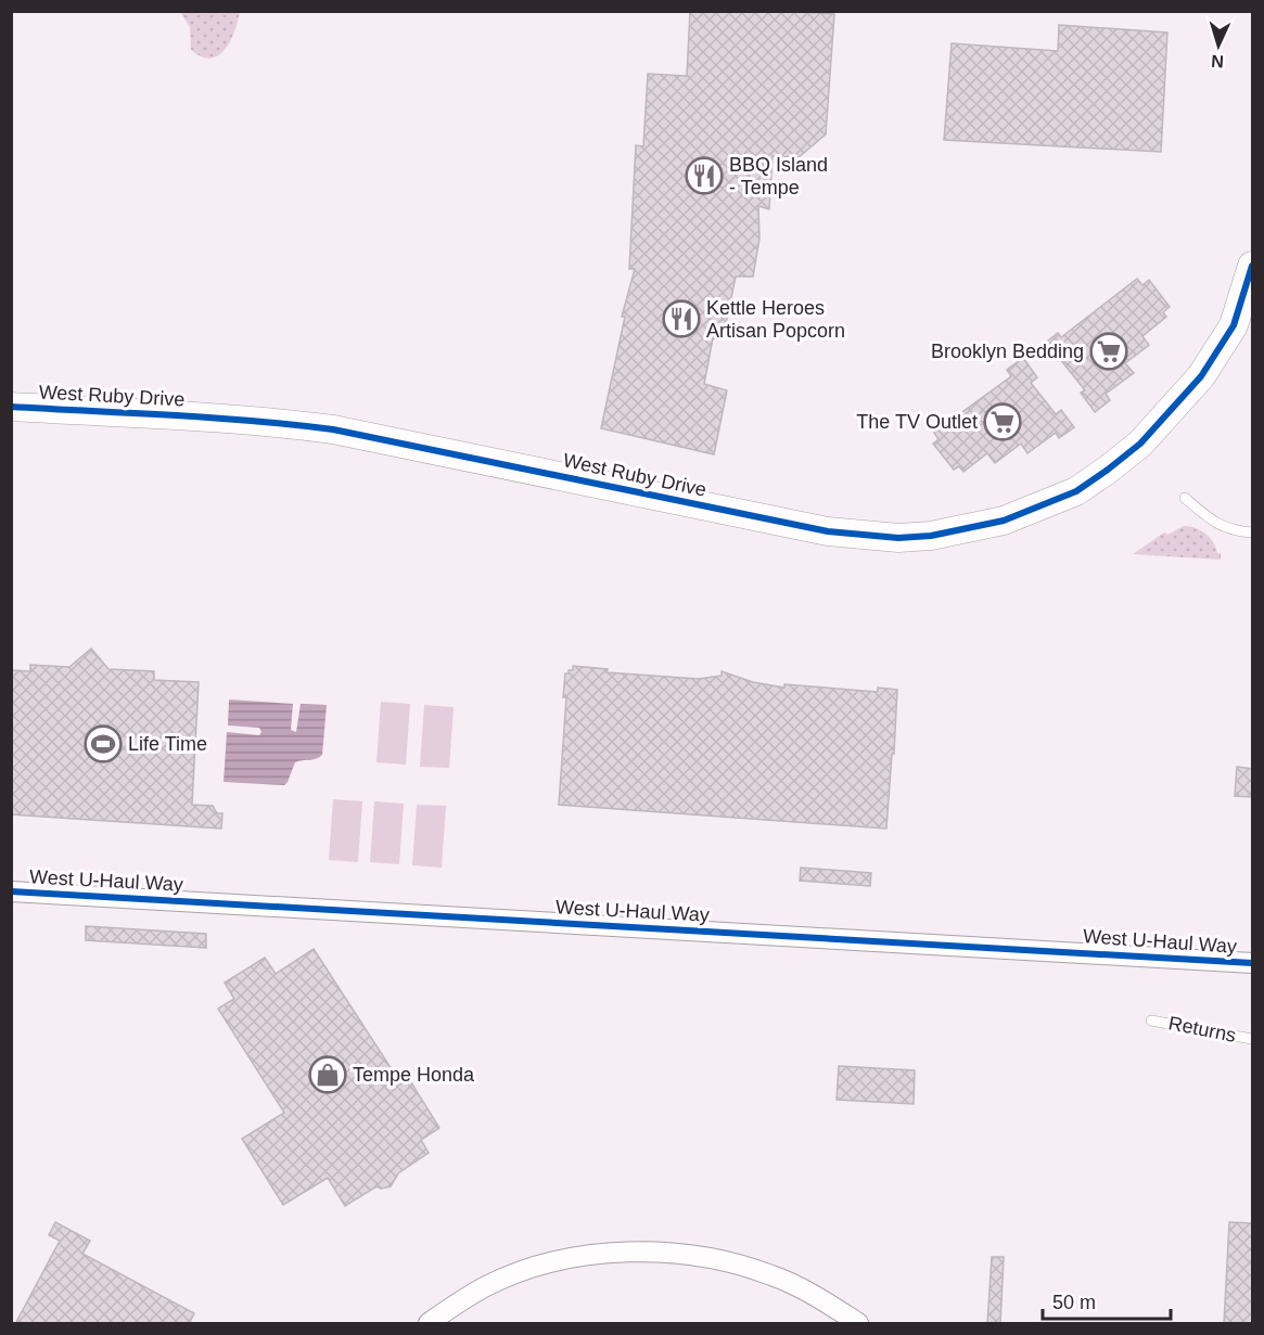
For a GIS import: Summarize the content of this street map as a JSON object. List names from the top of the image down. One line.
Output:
{"streets":{"street":["West Ruby Drive","West U-Haul Way"],"lane":["Returns"]},"places":{"restaurant":["BBQ Island - Tempe","Kettle Heroes Artisan Popcorn"],"supermarket":["Brooklyn Bedding","The TV Outlet"],"sports":["Life Time"],"shop":["Tempe Honda"]},"scale_bar":"50 m","north":"bottom"}
